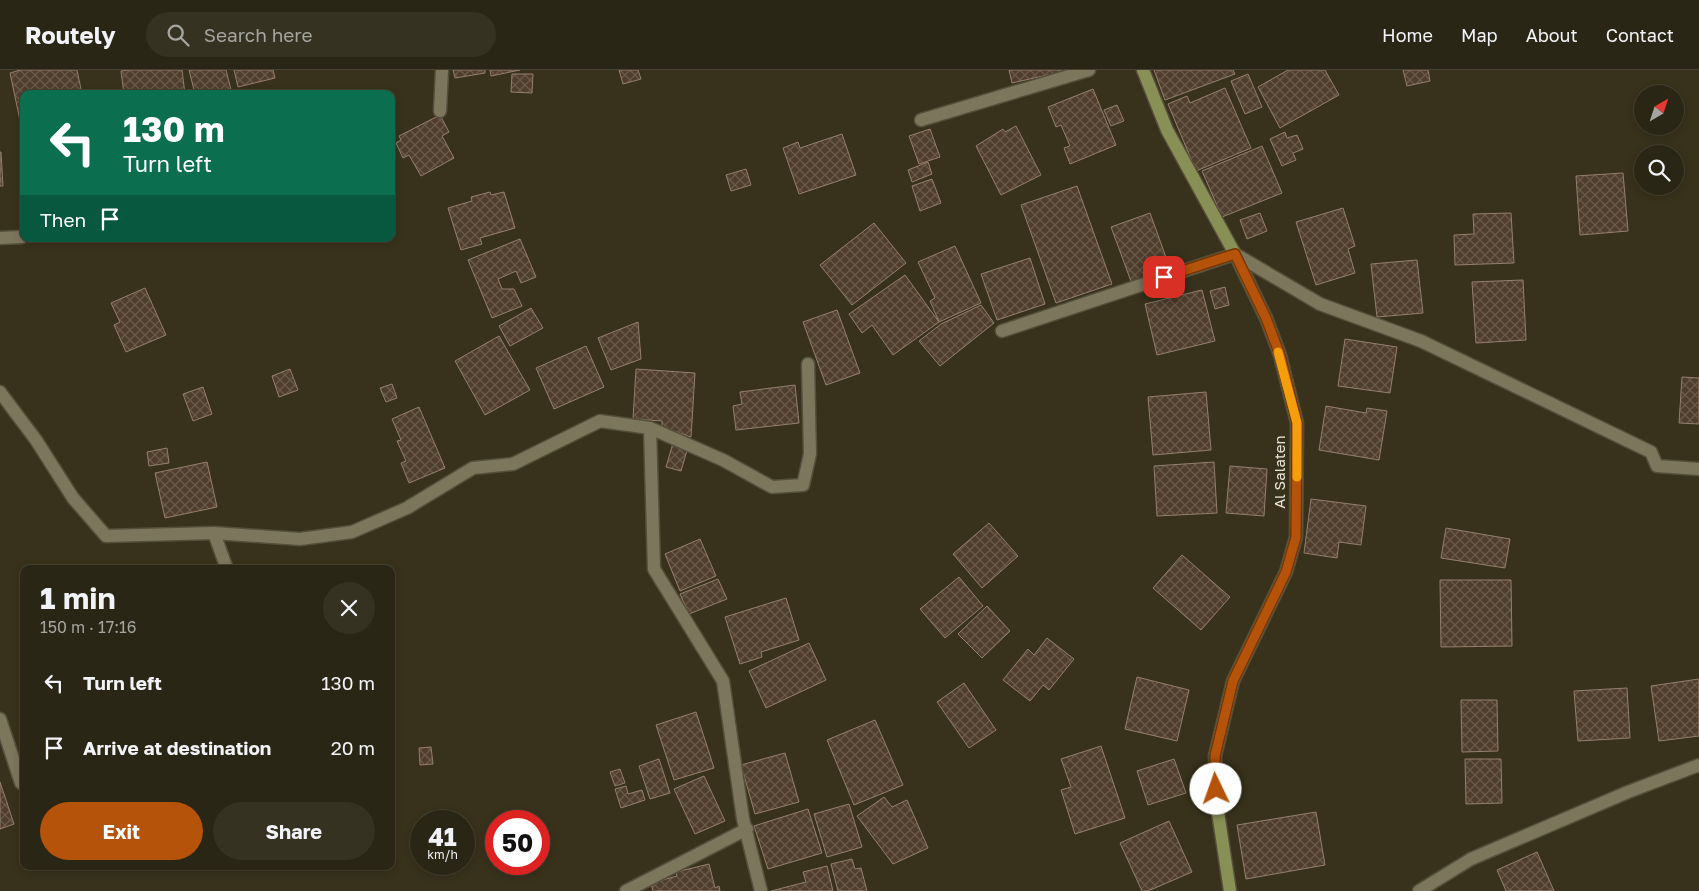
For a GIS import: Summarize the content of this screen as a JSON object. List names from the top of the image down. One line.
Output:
{"streets":{"main road":["Al Salaten"]},"north":"top right","page":{"header":"Routely","search":"Search here","nav":["Home","Map","About","Contact"],"turn":["130 m","Turn left"],"then":"Then","heading":["1 min","150 m · 17:16"],"list":[{"name":"Turn left","value":"130 m"},{"name":"Arrive at destination","value":"20 m"}],"buttons":["Exit","Share"],"speed":"41 km/h","limit":"50"}}
